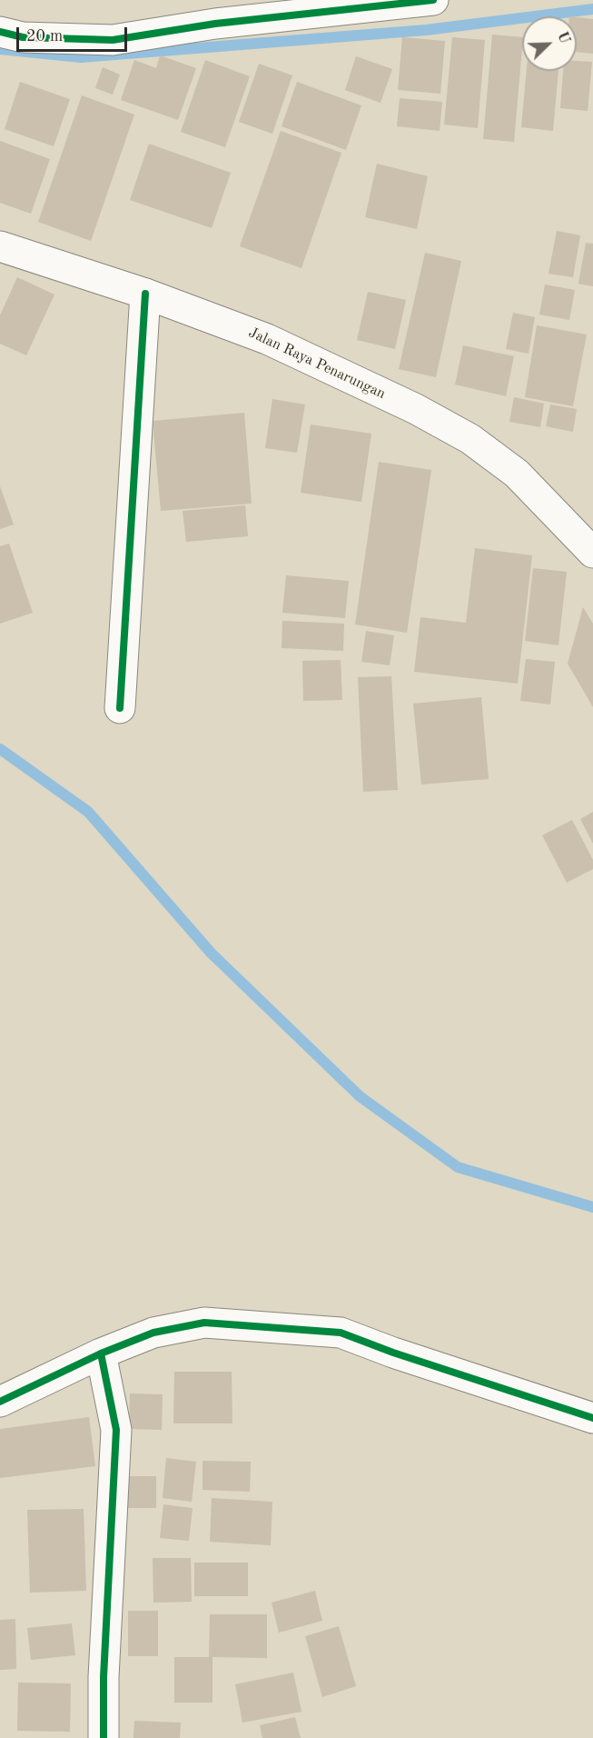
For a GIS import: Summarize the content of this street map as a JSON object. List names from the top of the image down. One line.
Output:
{"streets":{"street":["Jalan Raya Penarungan"]},"scale_bar":"20 m","north":"top right"}
